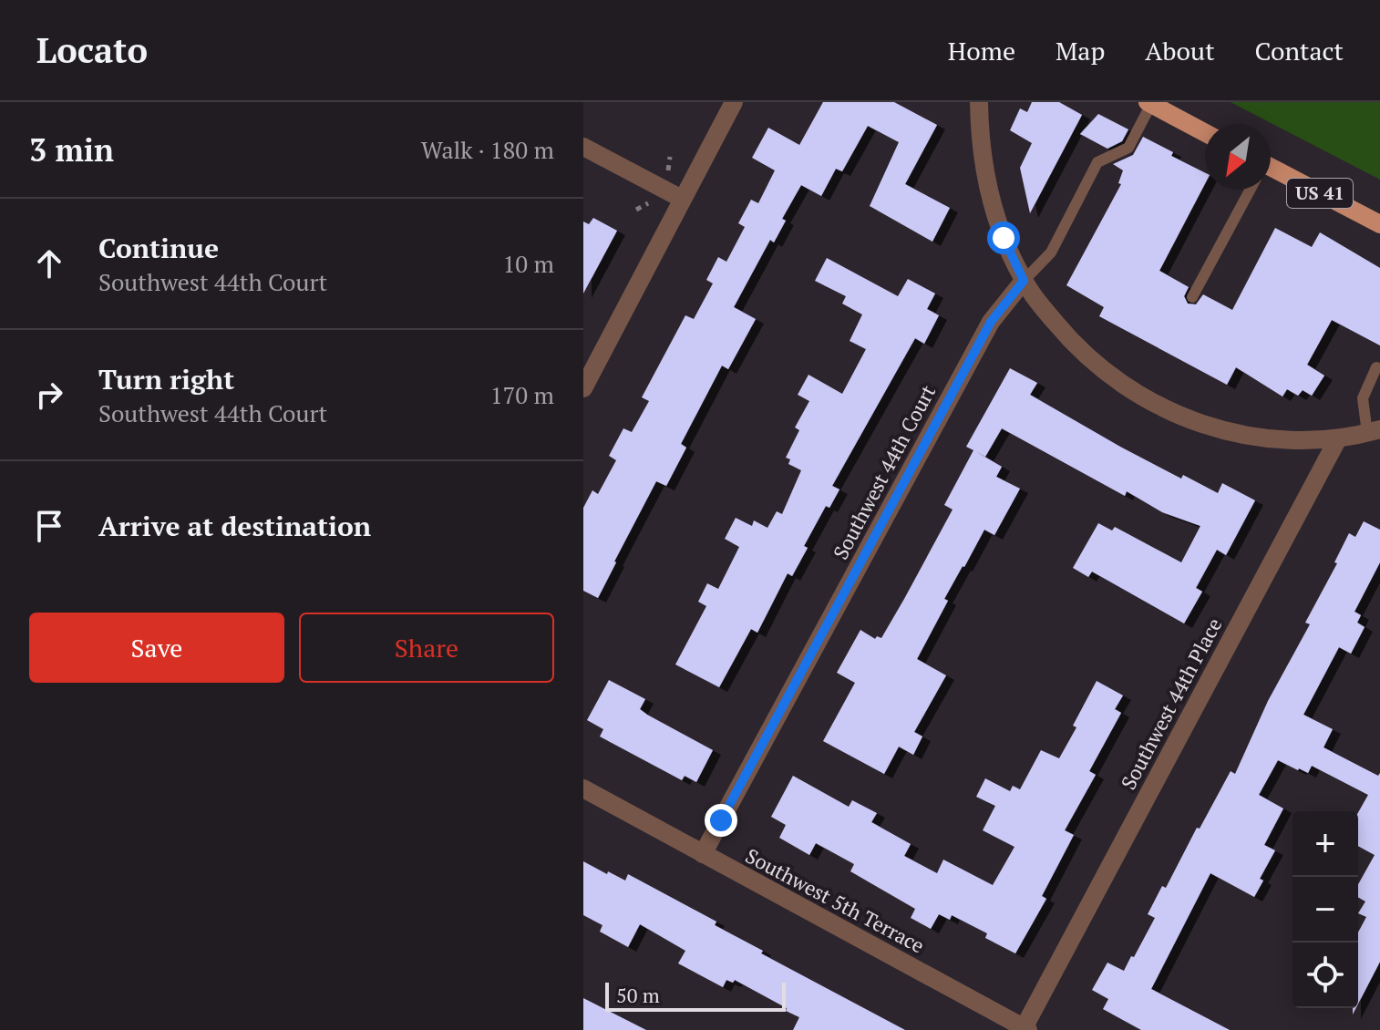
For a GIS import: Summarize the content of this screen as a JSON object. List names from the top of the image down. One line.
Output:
{"streets":{"main road":["US 41"],"street":["Southwest 44th Court","Southwest 44th Place","Southwest 5th Terrace"]},"crossings":[["Southwest 44th Court","Southwest 5th Terrace"],["Southwest 44th Place","Southwest 5th Terrace"]],"scale_bar":"50 m","north":"bottom left","page":{"header":"Locato","nav":["Home","Map","About","Contact"],"heading":["3 min","Walk · 180 m"],"list":[["Continue","Southwest 44th Court","10 m"],["Turn right","Southwest 44th Court","170 m"],"Arrive at destination"],"buttons":["Save","Share"],"map_buttons":["+","−"],"scale":"50 m"}}
